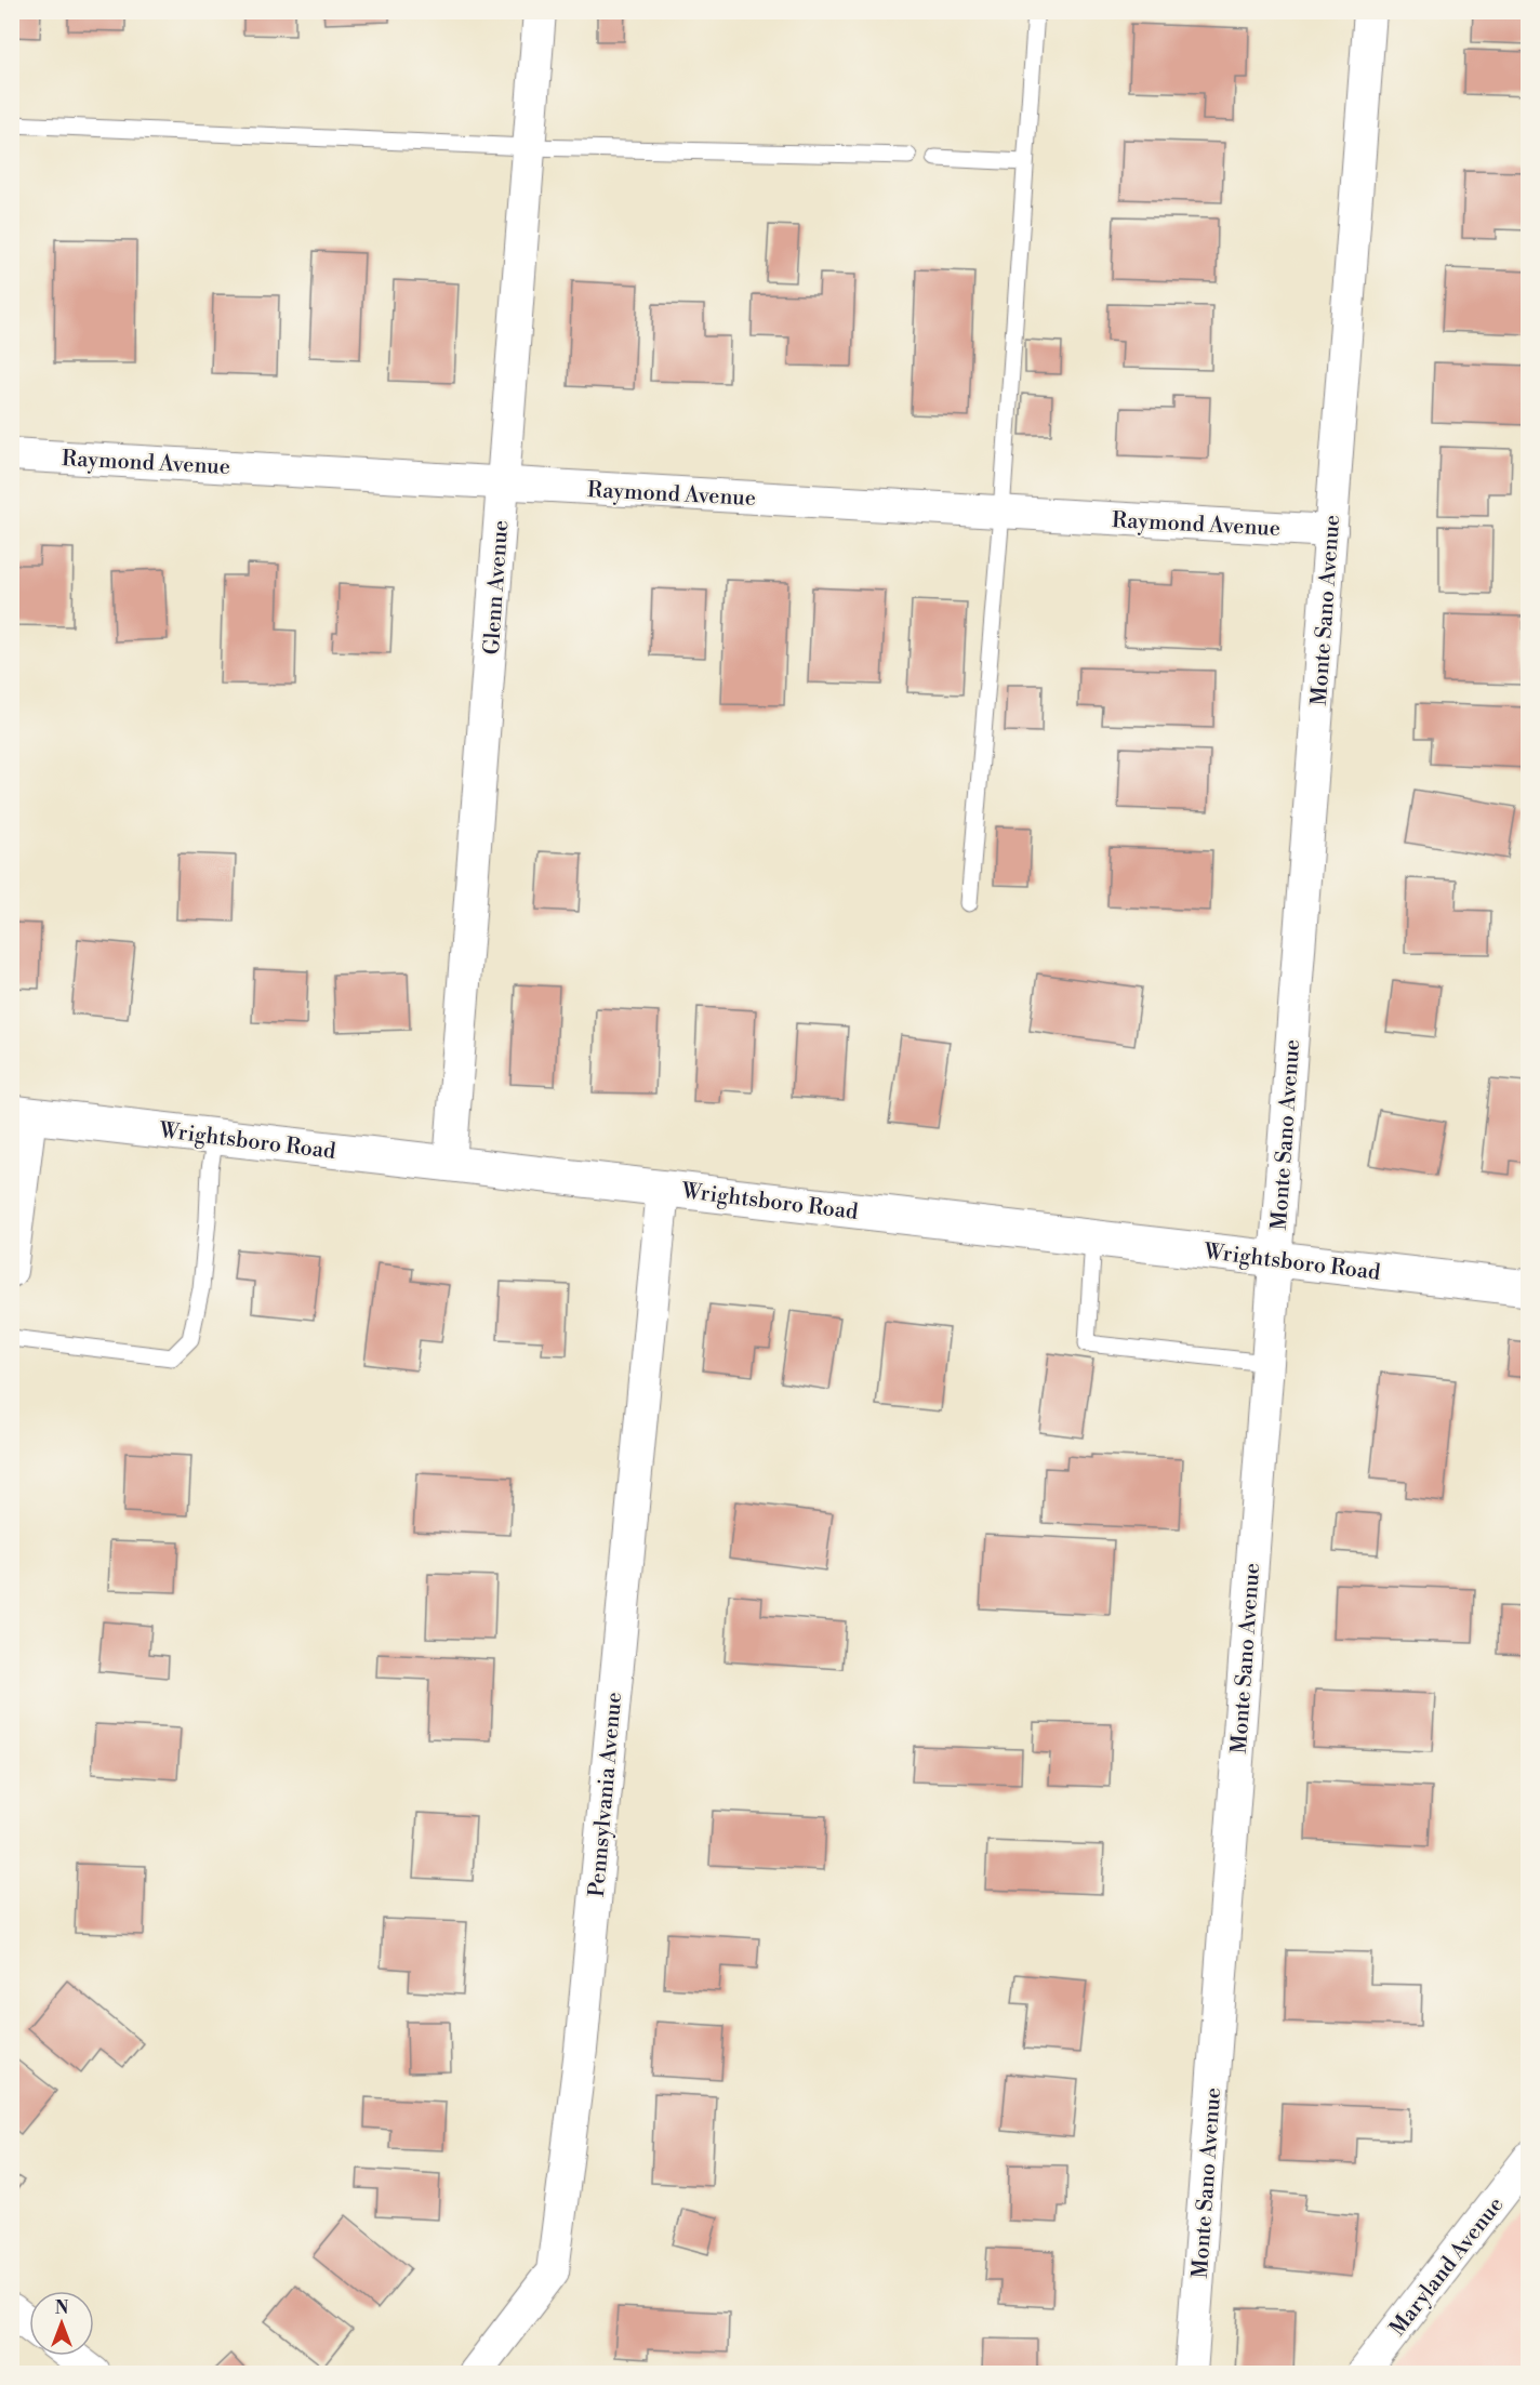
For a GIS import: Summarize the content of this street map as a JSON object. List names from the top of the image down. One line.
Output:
{"streets":{"main road":["Wrightsboro Road"],"street":["Raymond Avenue","Glenn Avenue","Monte Sano Avenue","Pennsylvania Avenue","Maryland Avenue"]},"crossings":[["Raymond Avenue","Glenn Avenue"],["Raymond Avenue","Monte Sano Avenue"],["Glenn Avenue","Wrightsboro Road"],["Monte Sano Avenue","Wrightsboro Road"],["Wrightsboro Road","Pennsylvania Avenue"]],"north":"top"}
